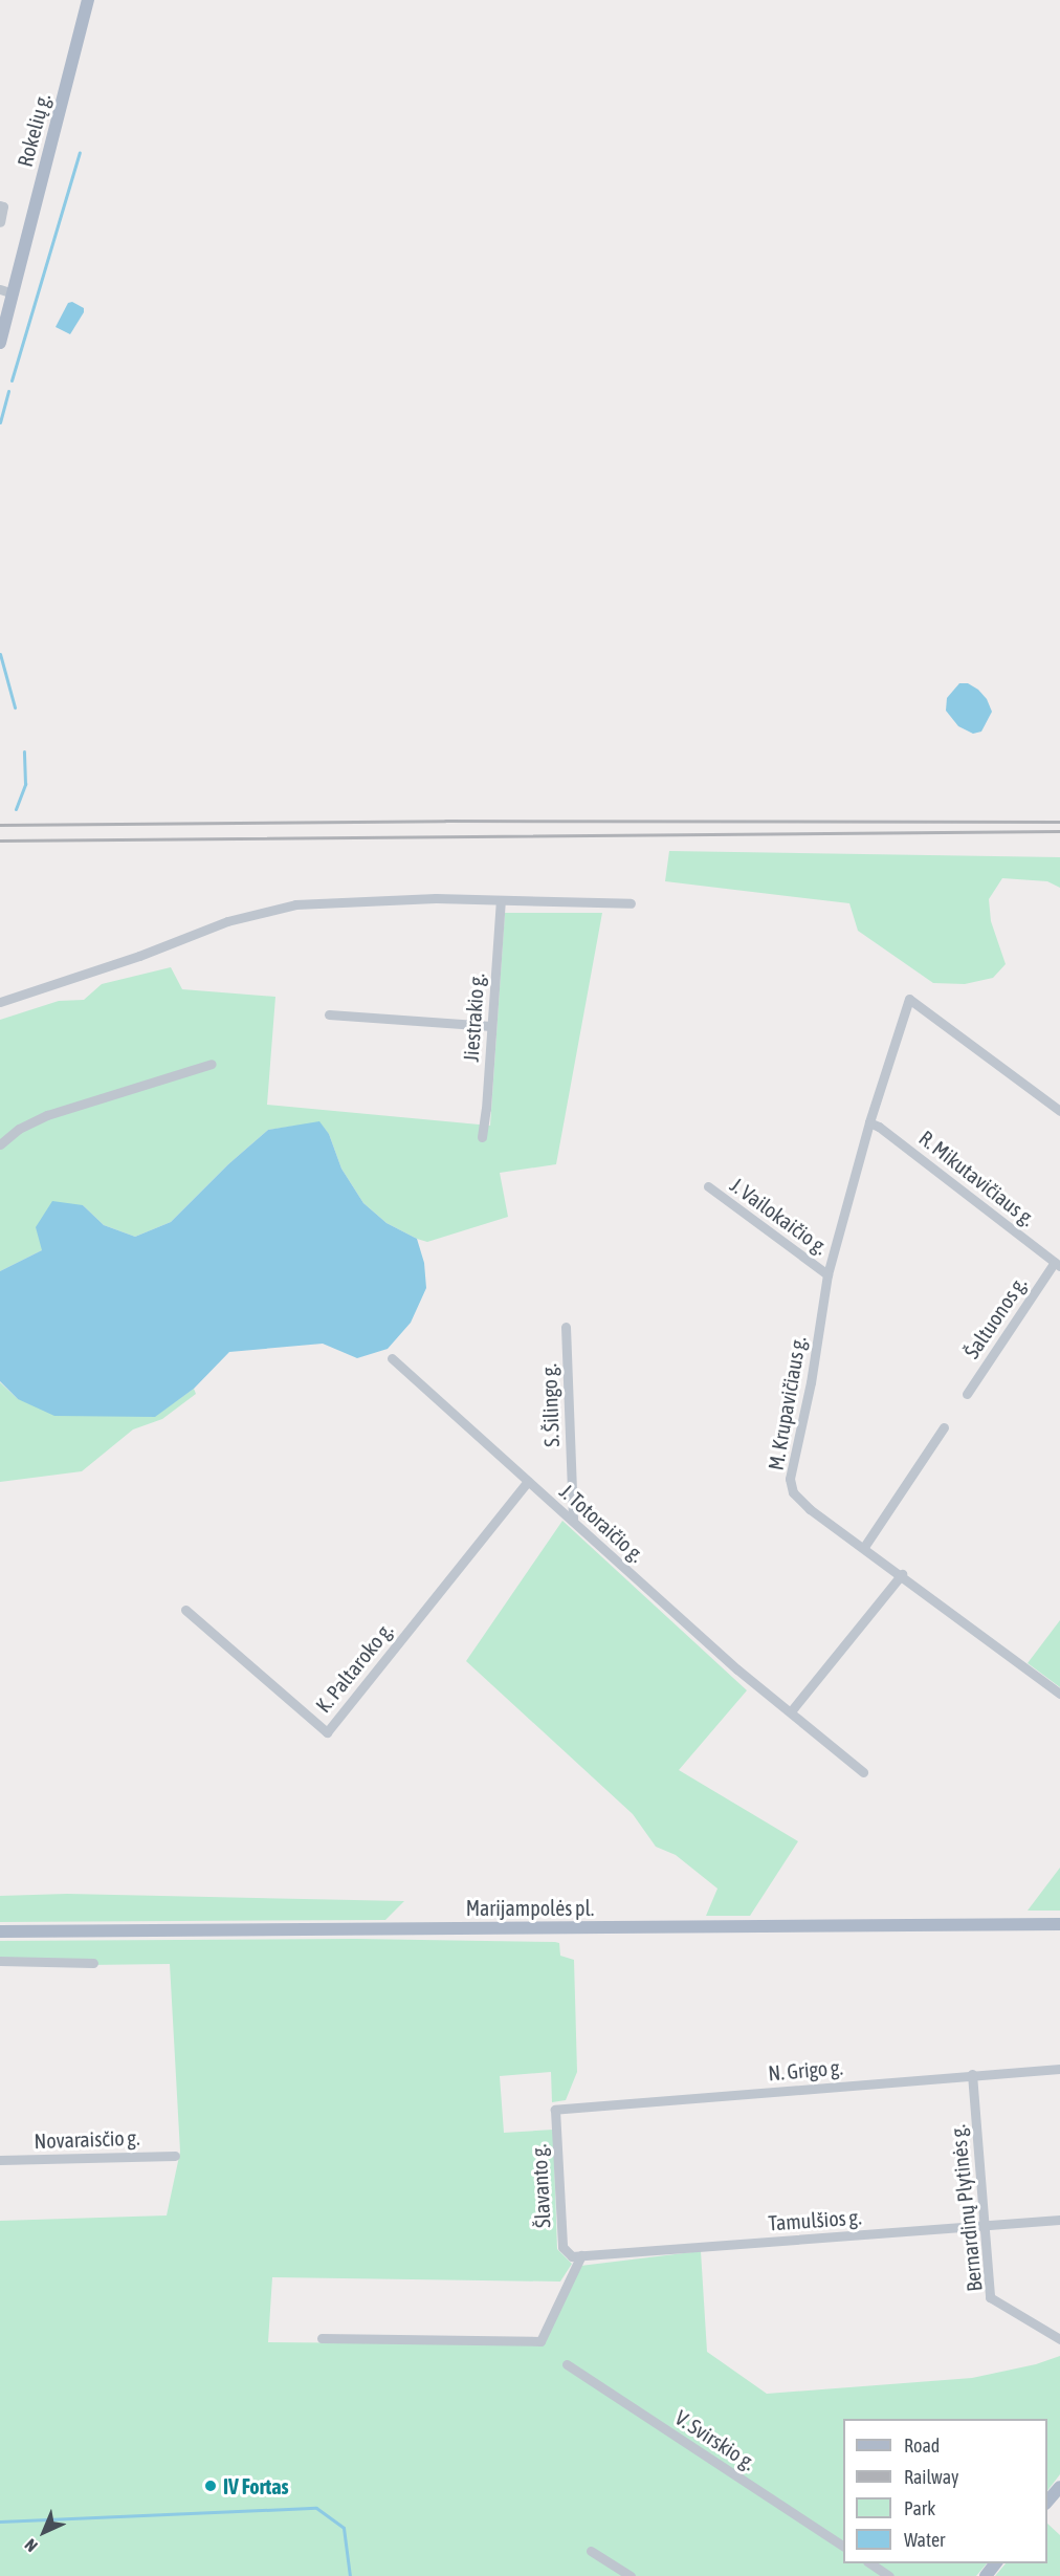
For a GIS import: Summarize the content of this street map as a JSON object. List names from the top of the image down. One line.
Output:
{"streets":{"main road":["Rokelių g.","Marijampolės pl."],"street":["Jiestrakio g.","R. Mikutavičiaus g.","J. Vailokaičio g.","Šaltuonos g.","M. Krupavičiaus g.","S. Šilingo g.","J. Totoraičio g.","K. Paltaroko g.","N. Grigo g.","Novaraisčio g.","Šlavanto g.","Bernardinų Plytinės g.","Tamulšios g.","V. Svirskio g."]},"crossings":[["R. Mikutavičiaus g.","Šaltuonos g."],["R. Mikutavičiaus g.","M. Krupavičiaus g."],["J. Vailokaičio g.","M. Krupavičiaus g."],["S. Šilingo g.","J. Totoraičio g."],["J. Totoraičio g.","K. Paltaroko g."],["N. Grigo g.","Šlavanto g."],["N. Grigo g.","Bernardinų Plytinės g."],["Šlavanto g.","Tamulšios g."],["Bernardinų Plytinės g.","Tamulšios g."]],"places":["IV Fortas"],"legend":["Road","Railway","Park","Water"],"north":"bottom left"}
